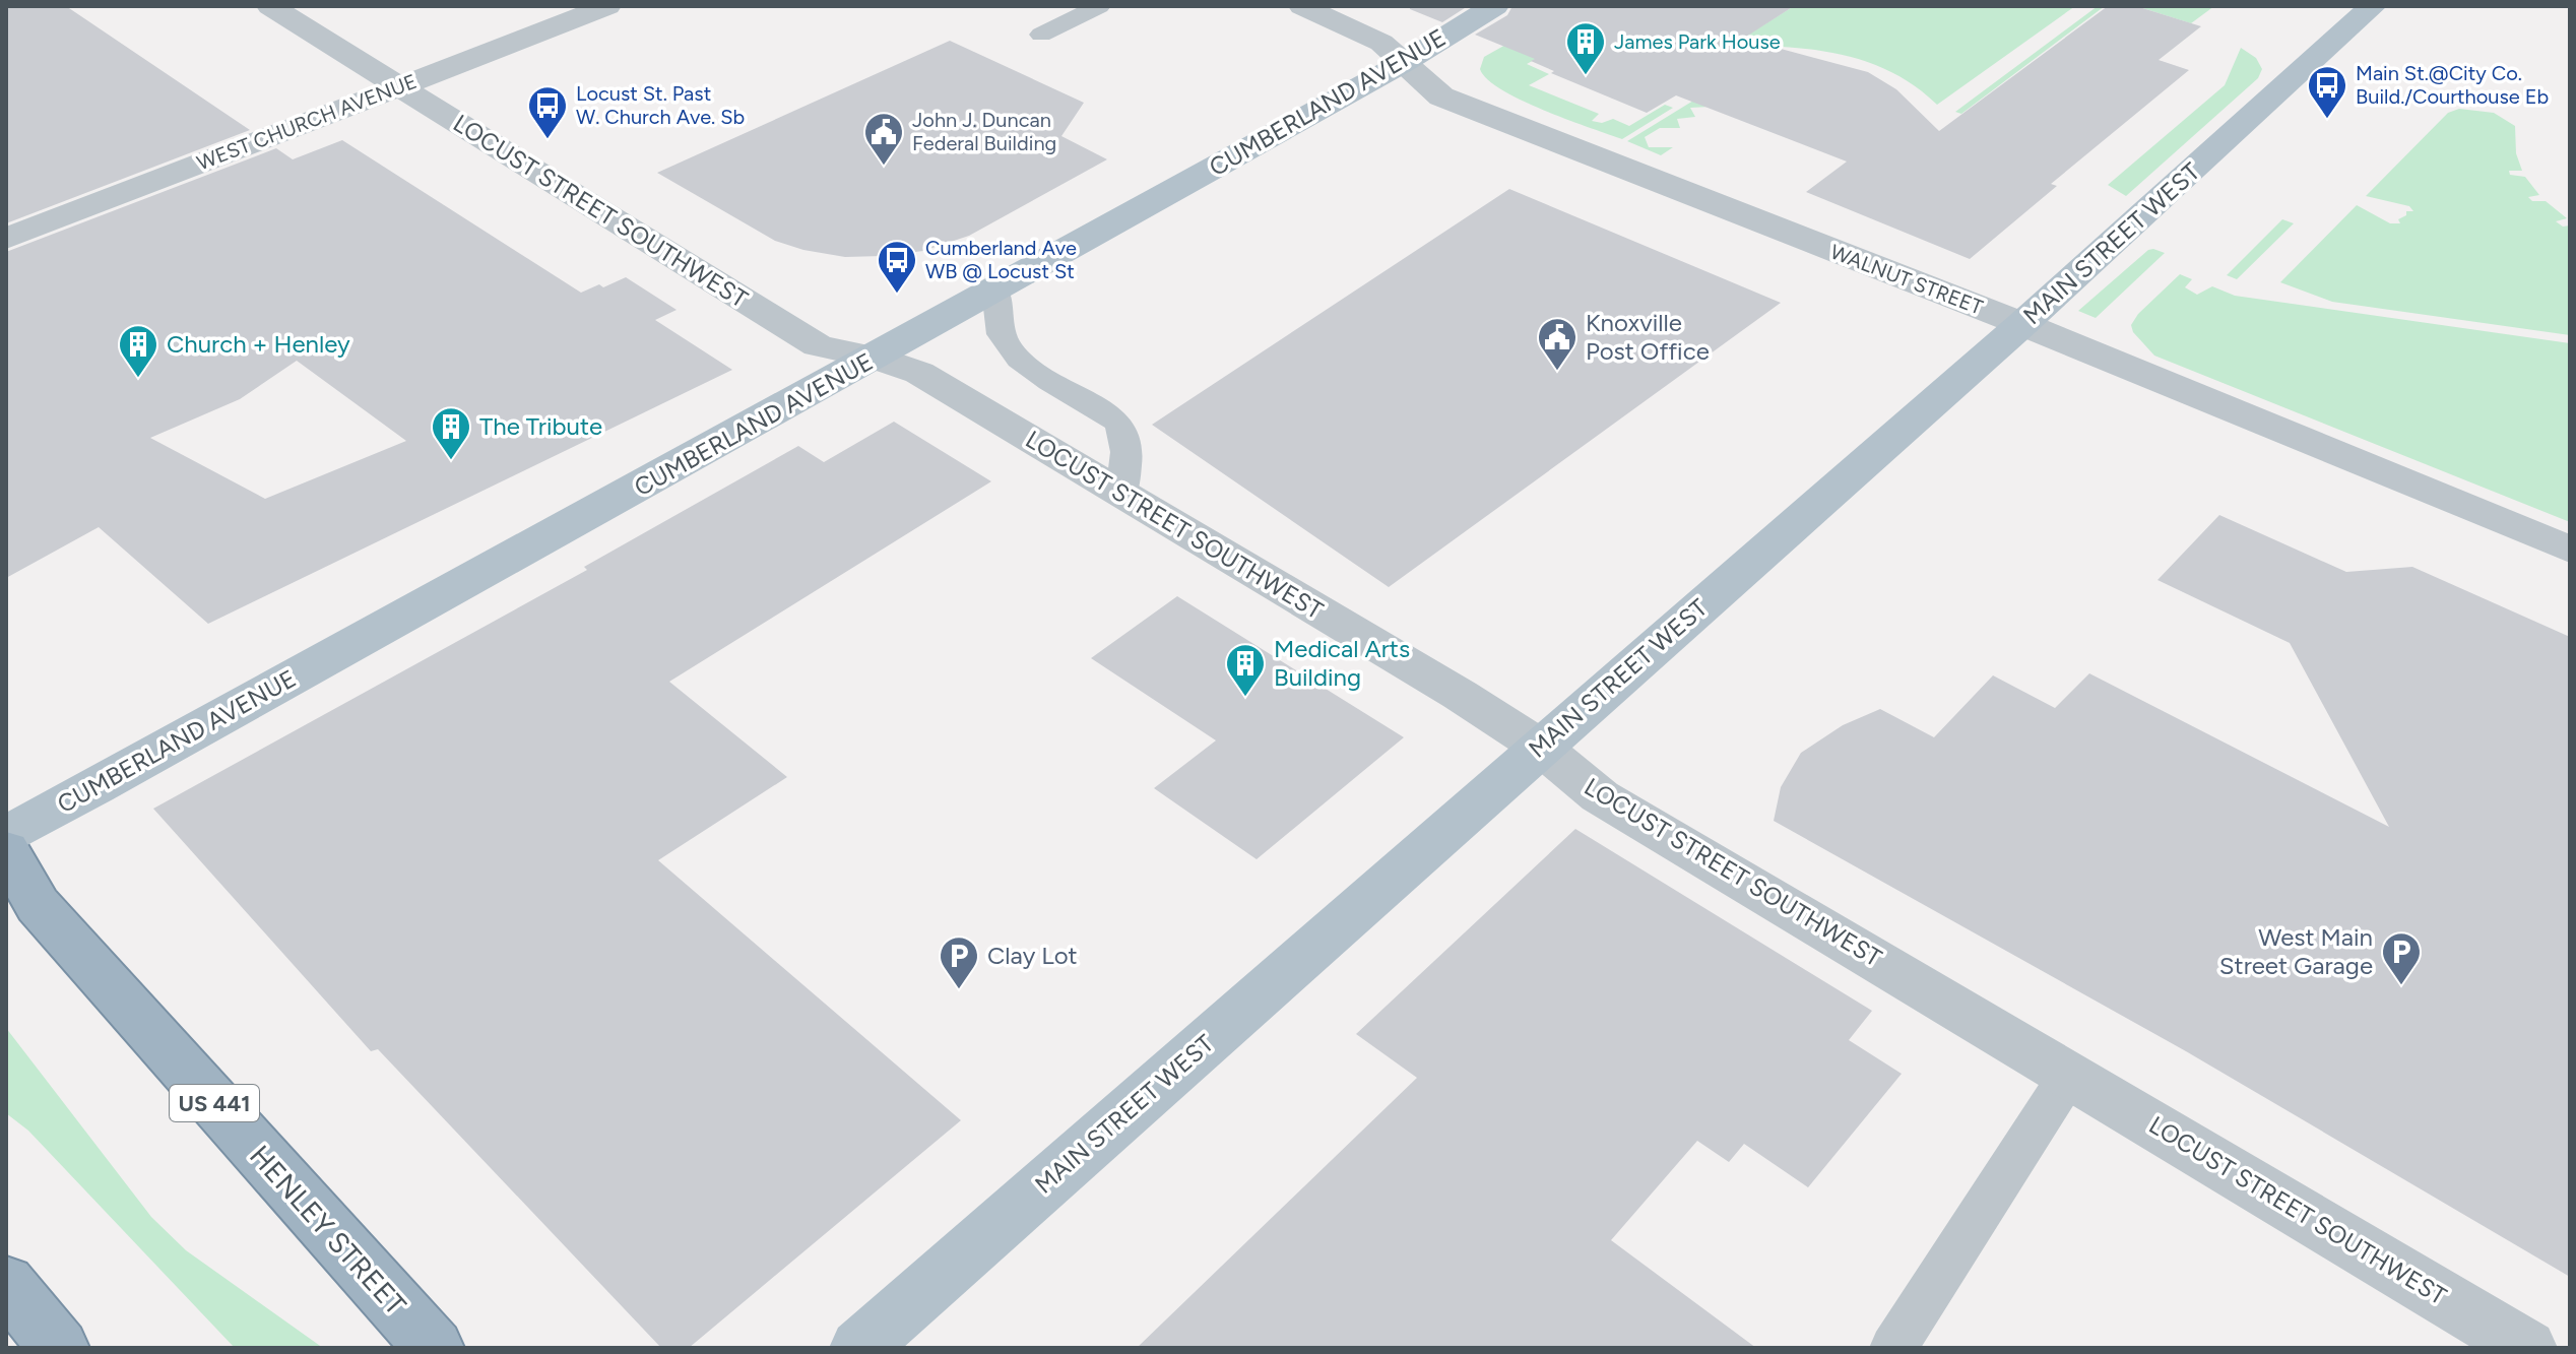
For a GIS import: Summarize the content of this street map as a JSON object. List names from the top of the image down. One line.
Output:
{"streets":{"highway":["US 441","HENLEY STREET"],"main road":["CUMBERLAND AVENUE","MAIN STREET WEST"],"street":["WEST CHURCH AVENUE","LOCUST STREET SOUTHWEST","WALNUT STREET"]},"crossings":[["CUMBERLAND AVENUE","LOCUST STREET SOUTHWEST"],["CUMBERLAND AVENUE","WALNUT STREET"],["WEST CHURCH AVENUE","LOCUST STREET SOUTHWEST"],["LOCUST STREET SOUTHWEST","MAIN STREET WEST"],["MAIN STREET WEST","WALNUT STREET"]],"places":{"building":["James Park House","Church + Henley","The Tribute","Medical Arts Building"],"bus stop":["Main St.@City Co. Build./Courthouse Eb","Locust St. Past W. Church Ave. Sb","Cumberland Ave WB @ Locust St"],"public building":["John J. Duncan Federal Building","Knoxville Post Office"],"parking":["West Main Street Garage","Clay Lot"]}}
